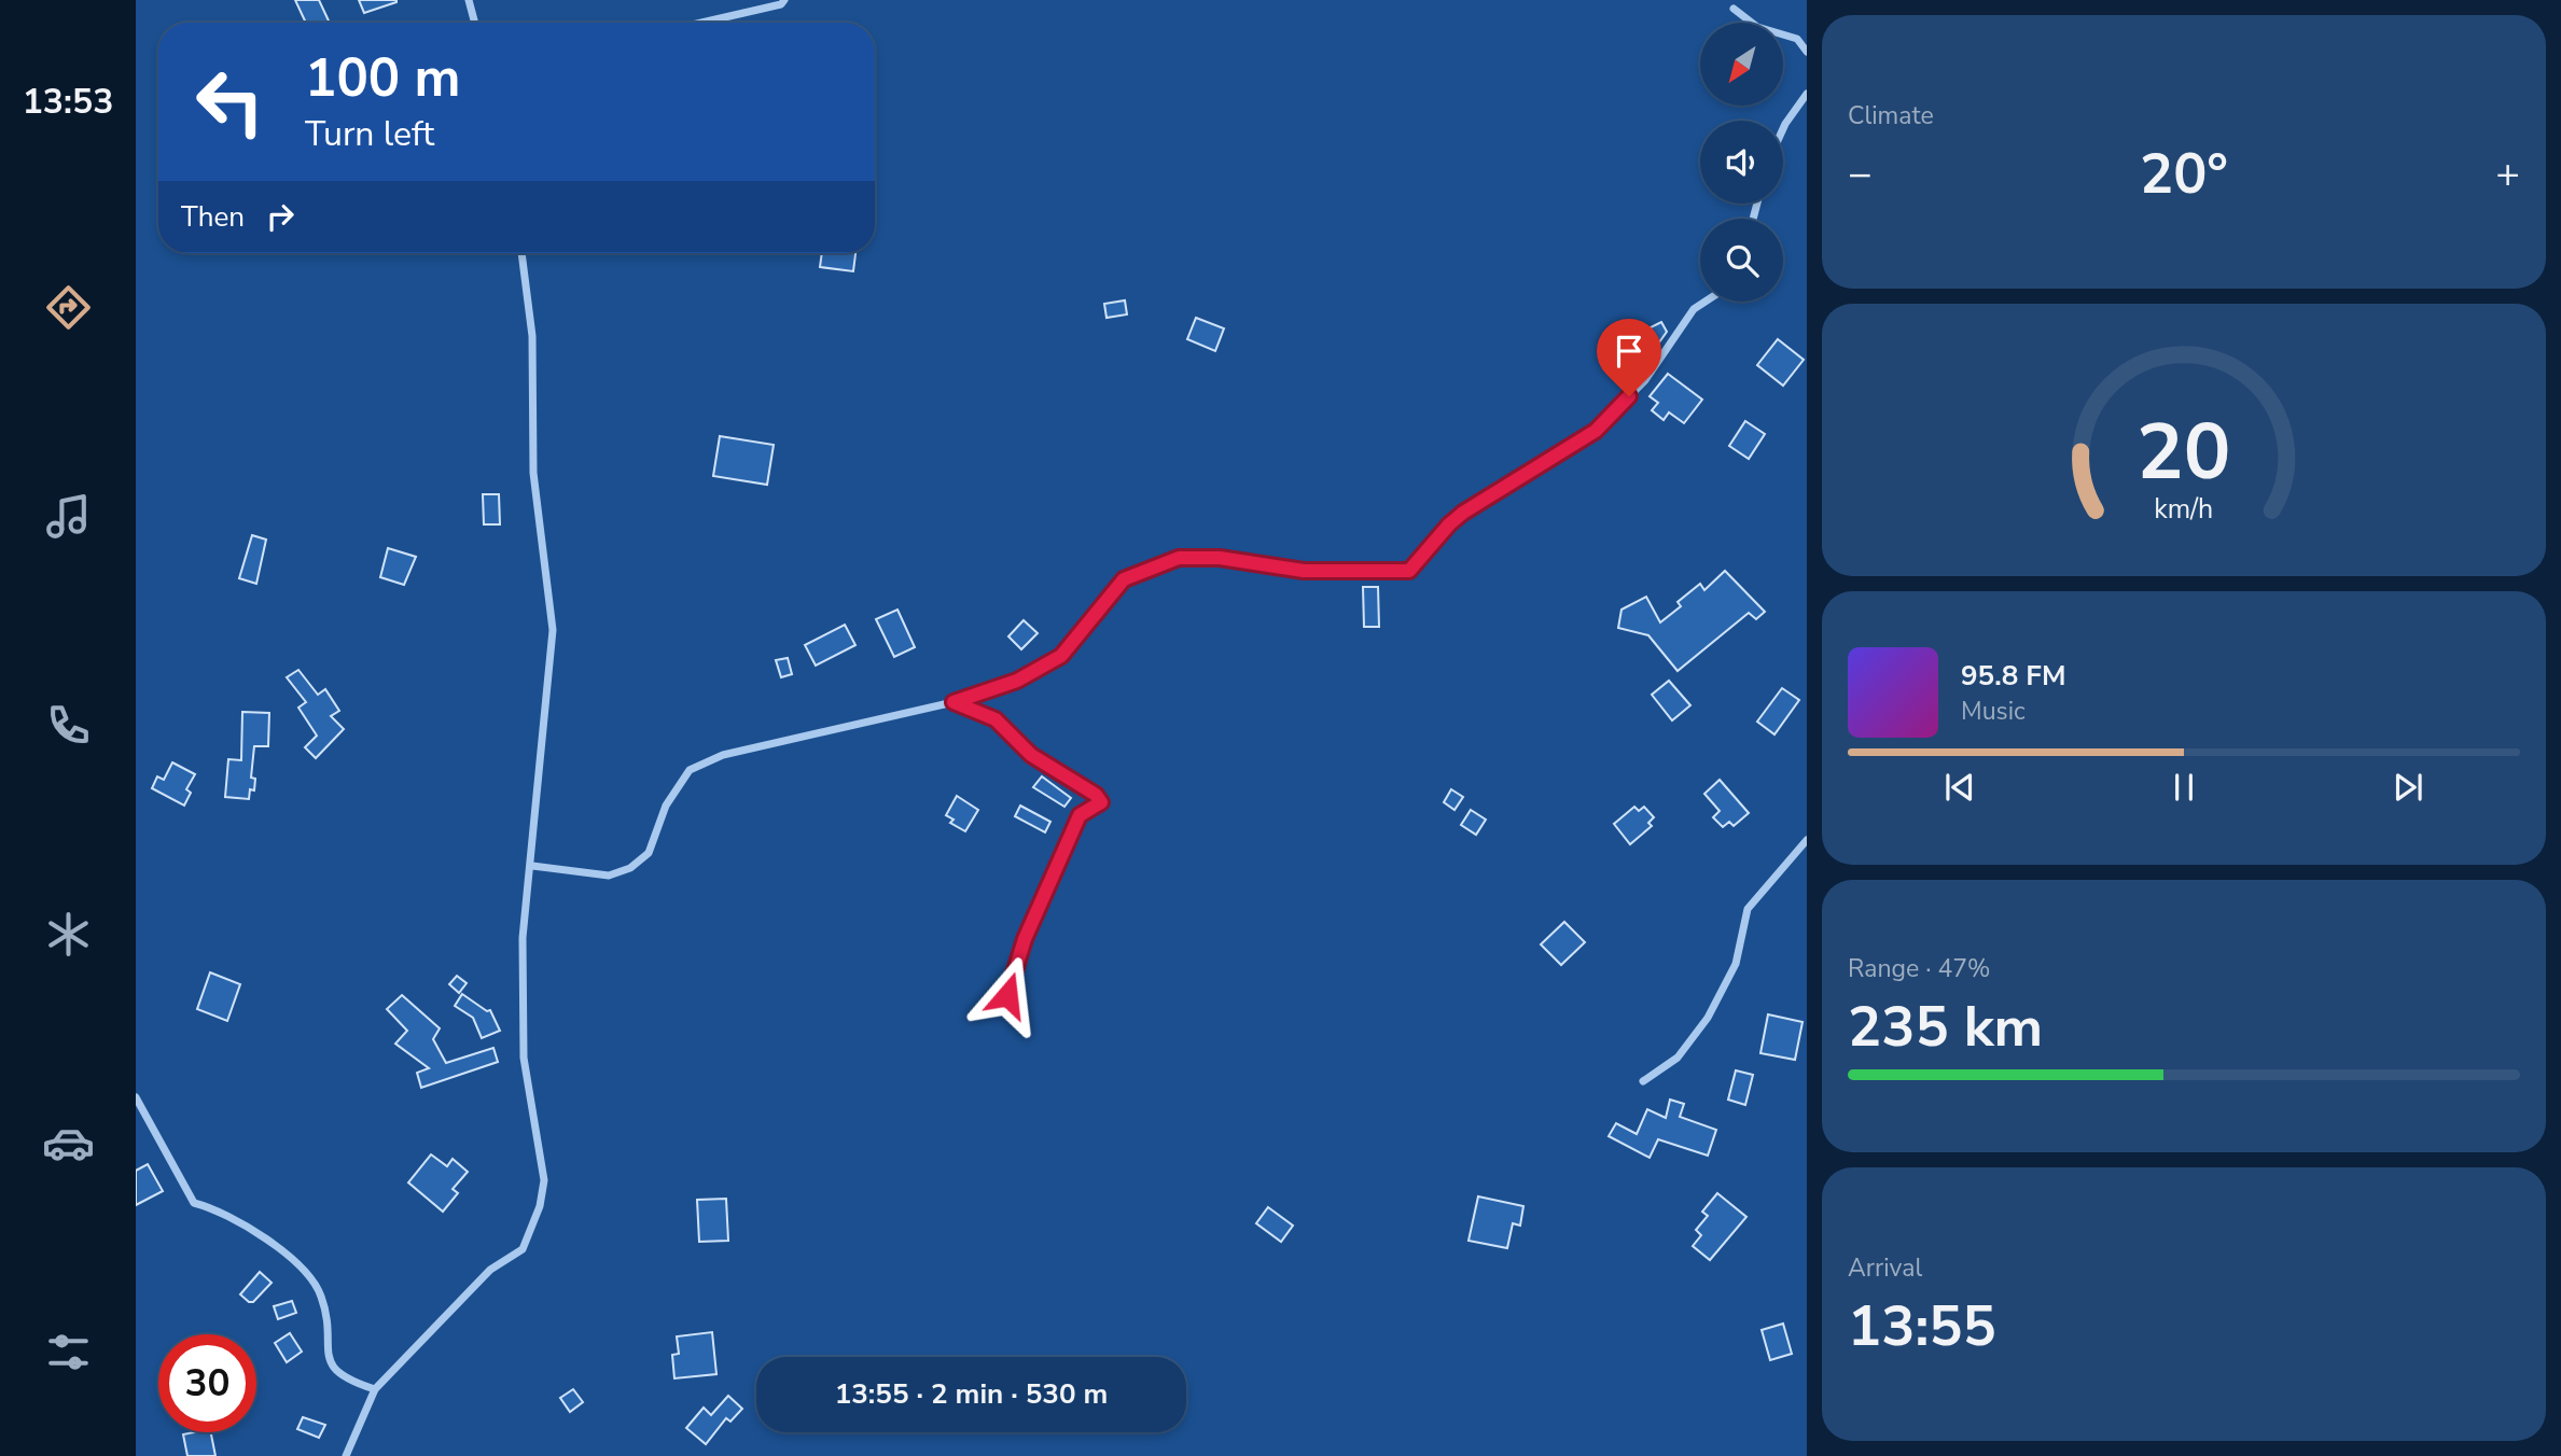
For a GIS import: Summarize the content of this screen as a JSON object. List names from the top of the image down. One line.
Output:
{"north":"bottom left","page":{"tabs":"13:53","tile":["Climate",["Range · 47%","235 km"],["Arrival","13:55"]],"turn":["100 m","Turn left"],"heat":["−","20°","+"],"then":"Then","song":["95.8 FM","Music"],"limit":"30","trip":"13:55 · 2 min · 530 m","gauge":["20","km/h"]}}
